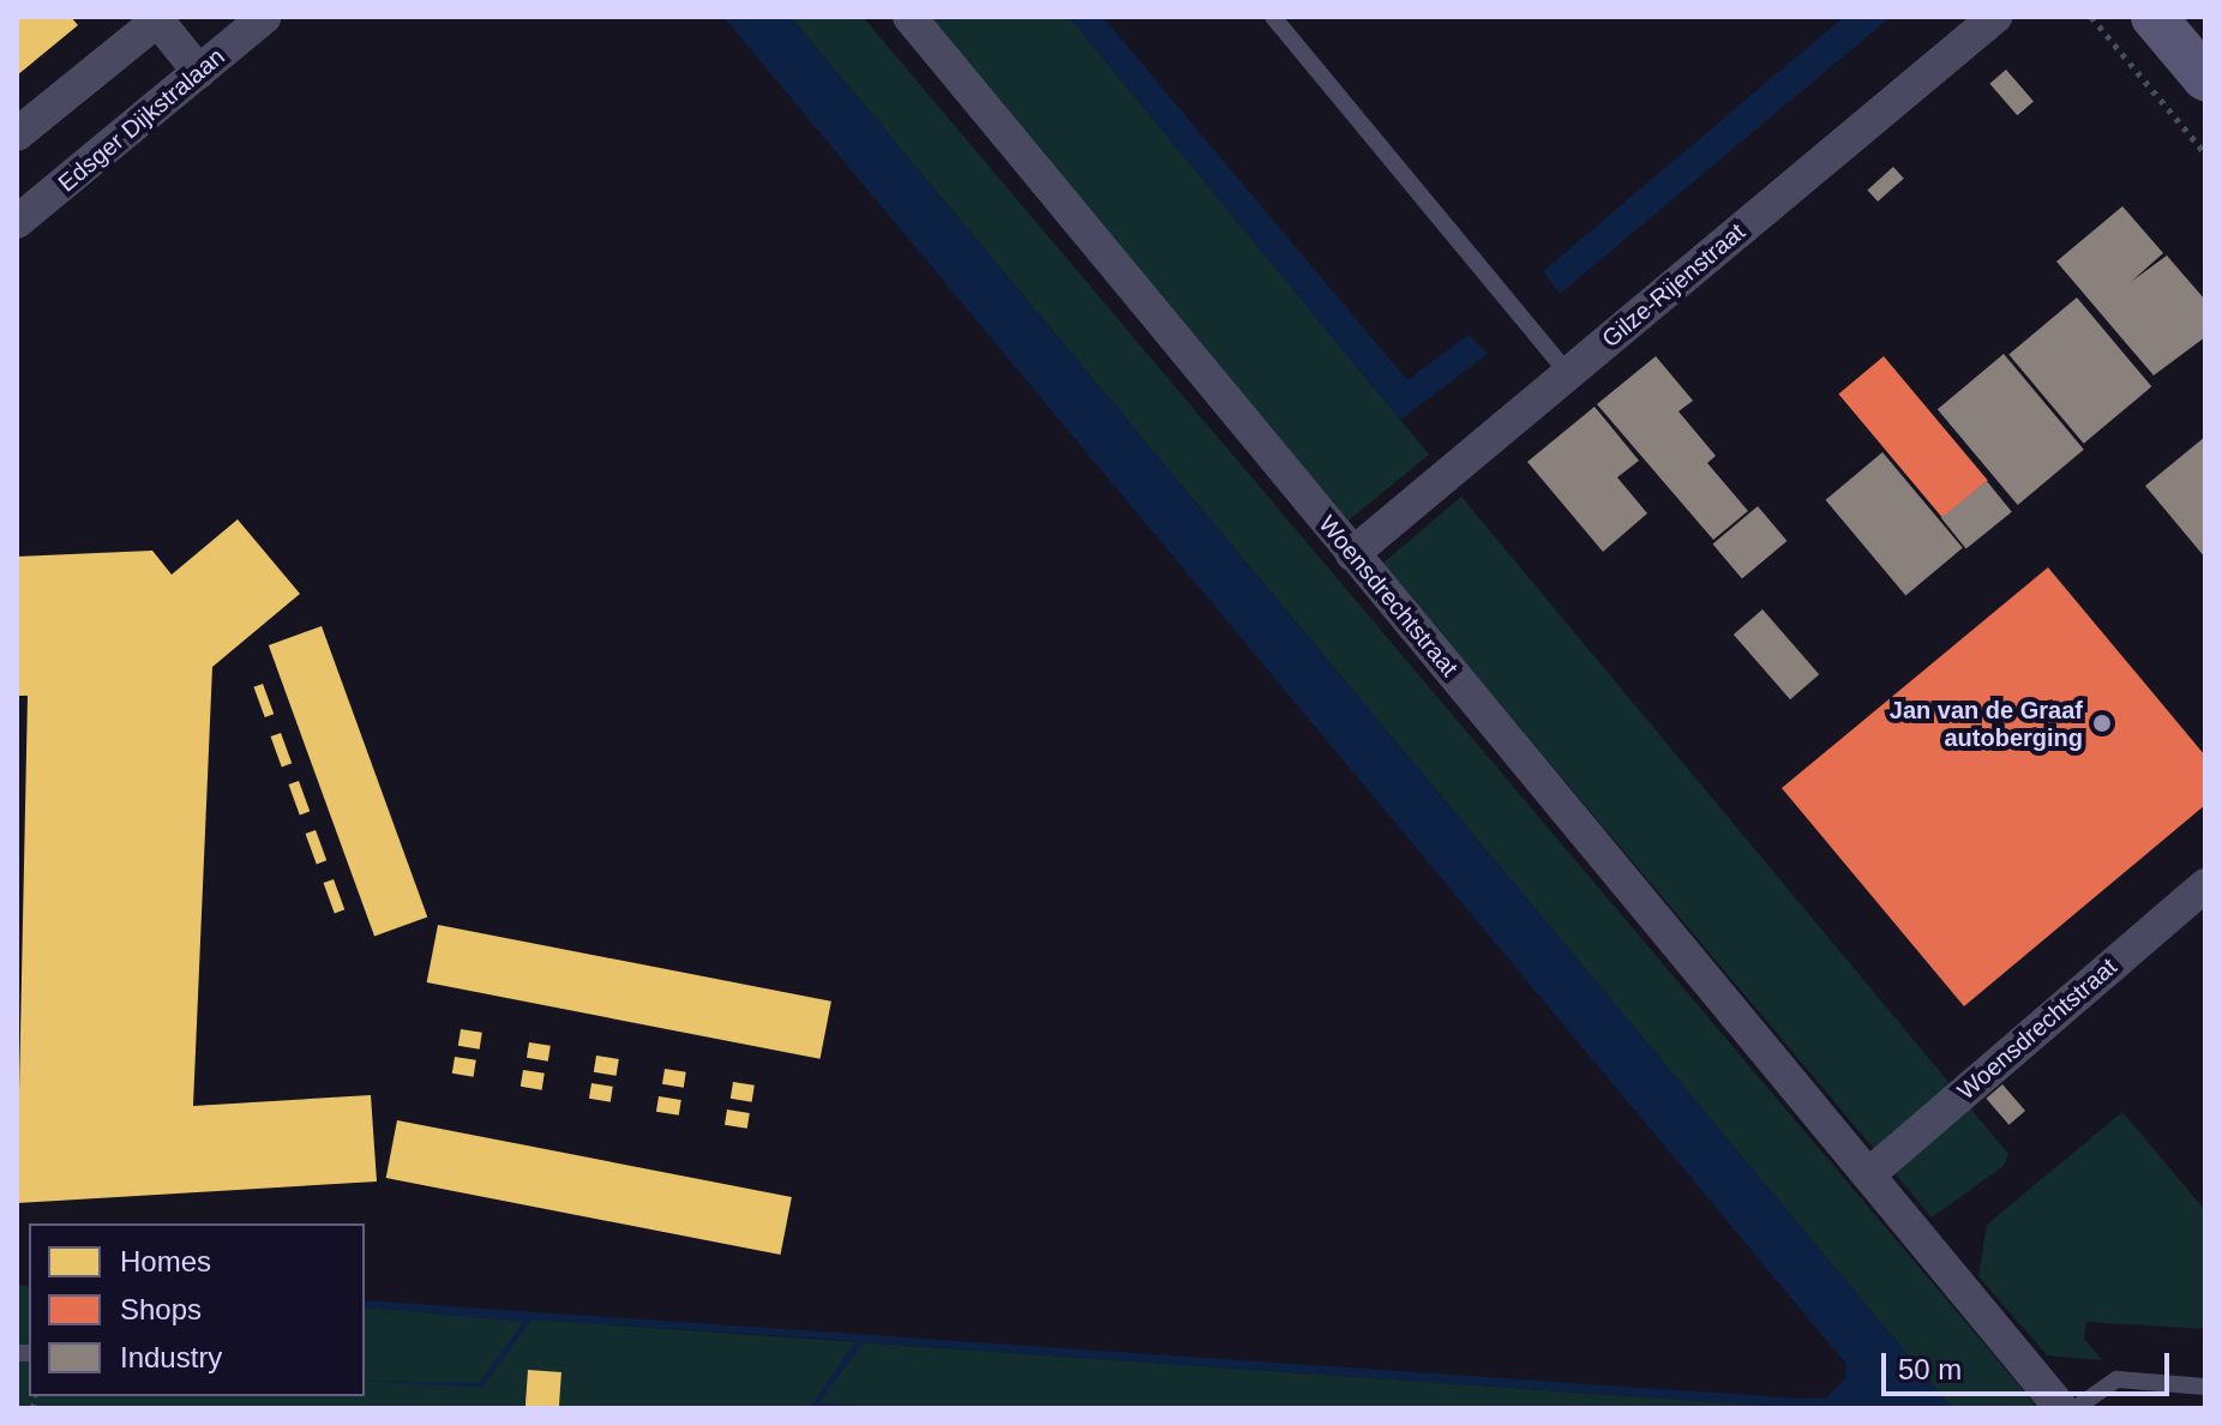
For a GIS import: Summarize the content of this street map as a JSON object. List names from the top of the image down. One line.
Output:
{"streets":{"street":["Edsger Dijkstralaan","Gilze-Rijenstraat","Woensdrechtstraat"]},"crossings":[["Gilze-Rijenstraat","Woensdrechtstraat"]],"places":["Jan van de Graaf autoberging"],"legend":["Homes","Shops","Industry"],"scale_bar":"50 m"}
